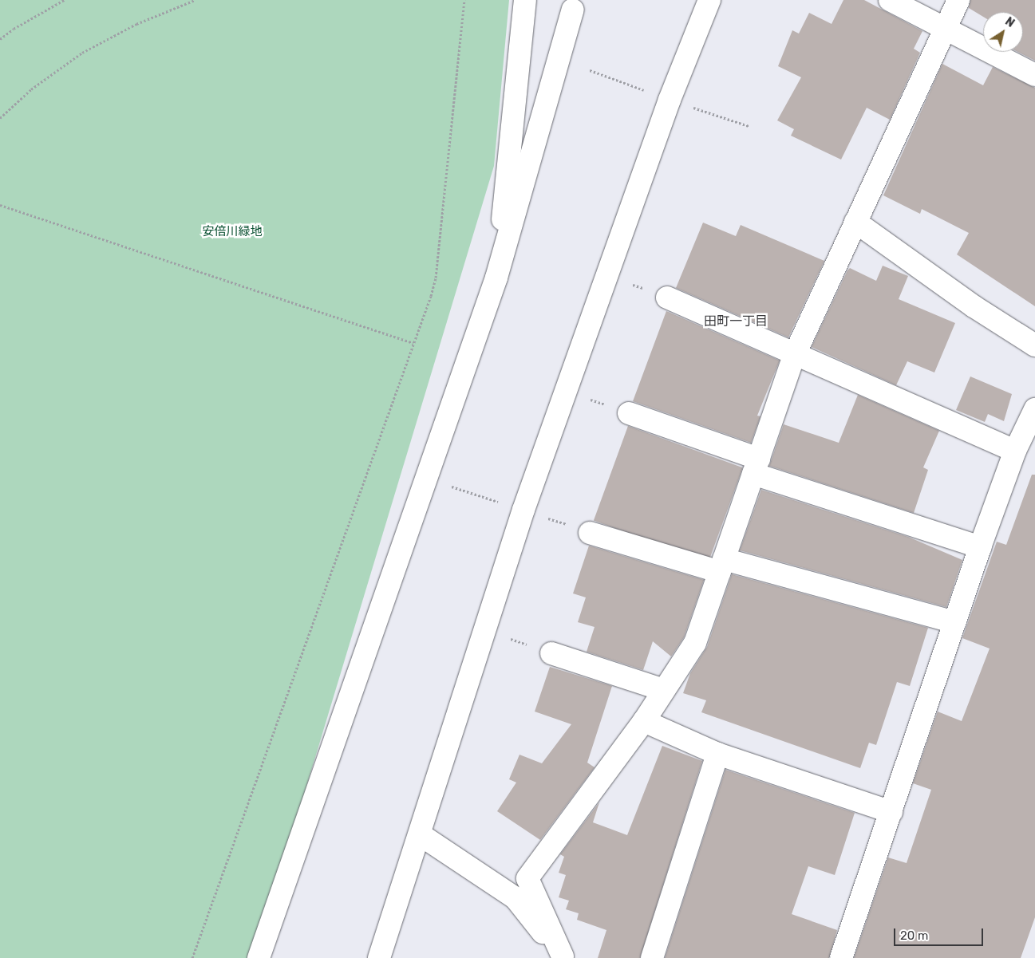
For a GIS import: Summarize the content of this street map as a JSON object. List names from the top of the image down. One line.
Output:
{"districts":["田町一丁目"],"parks":["安倍川緑地"],"scale_bar":"20 m","north":"top right"}
